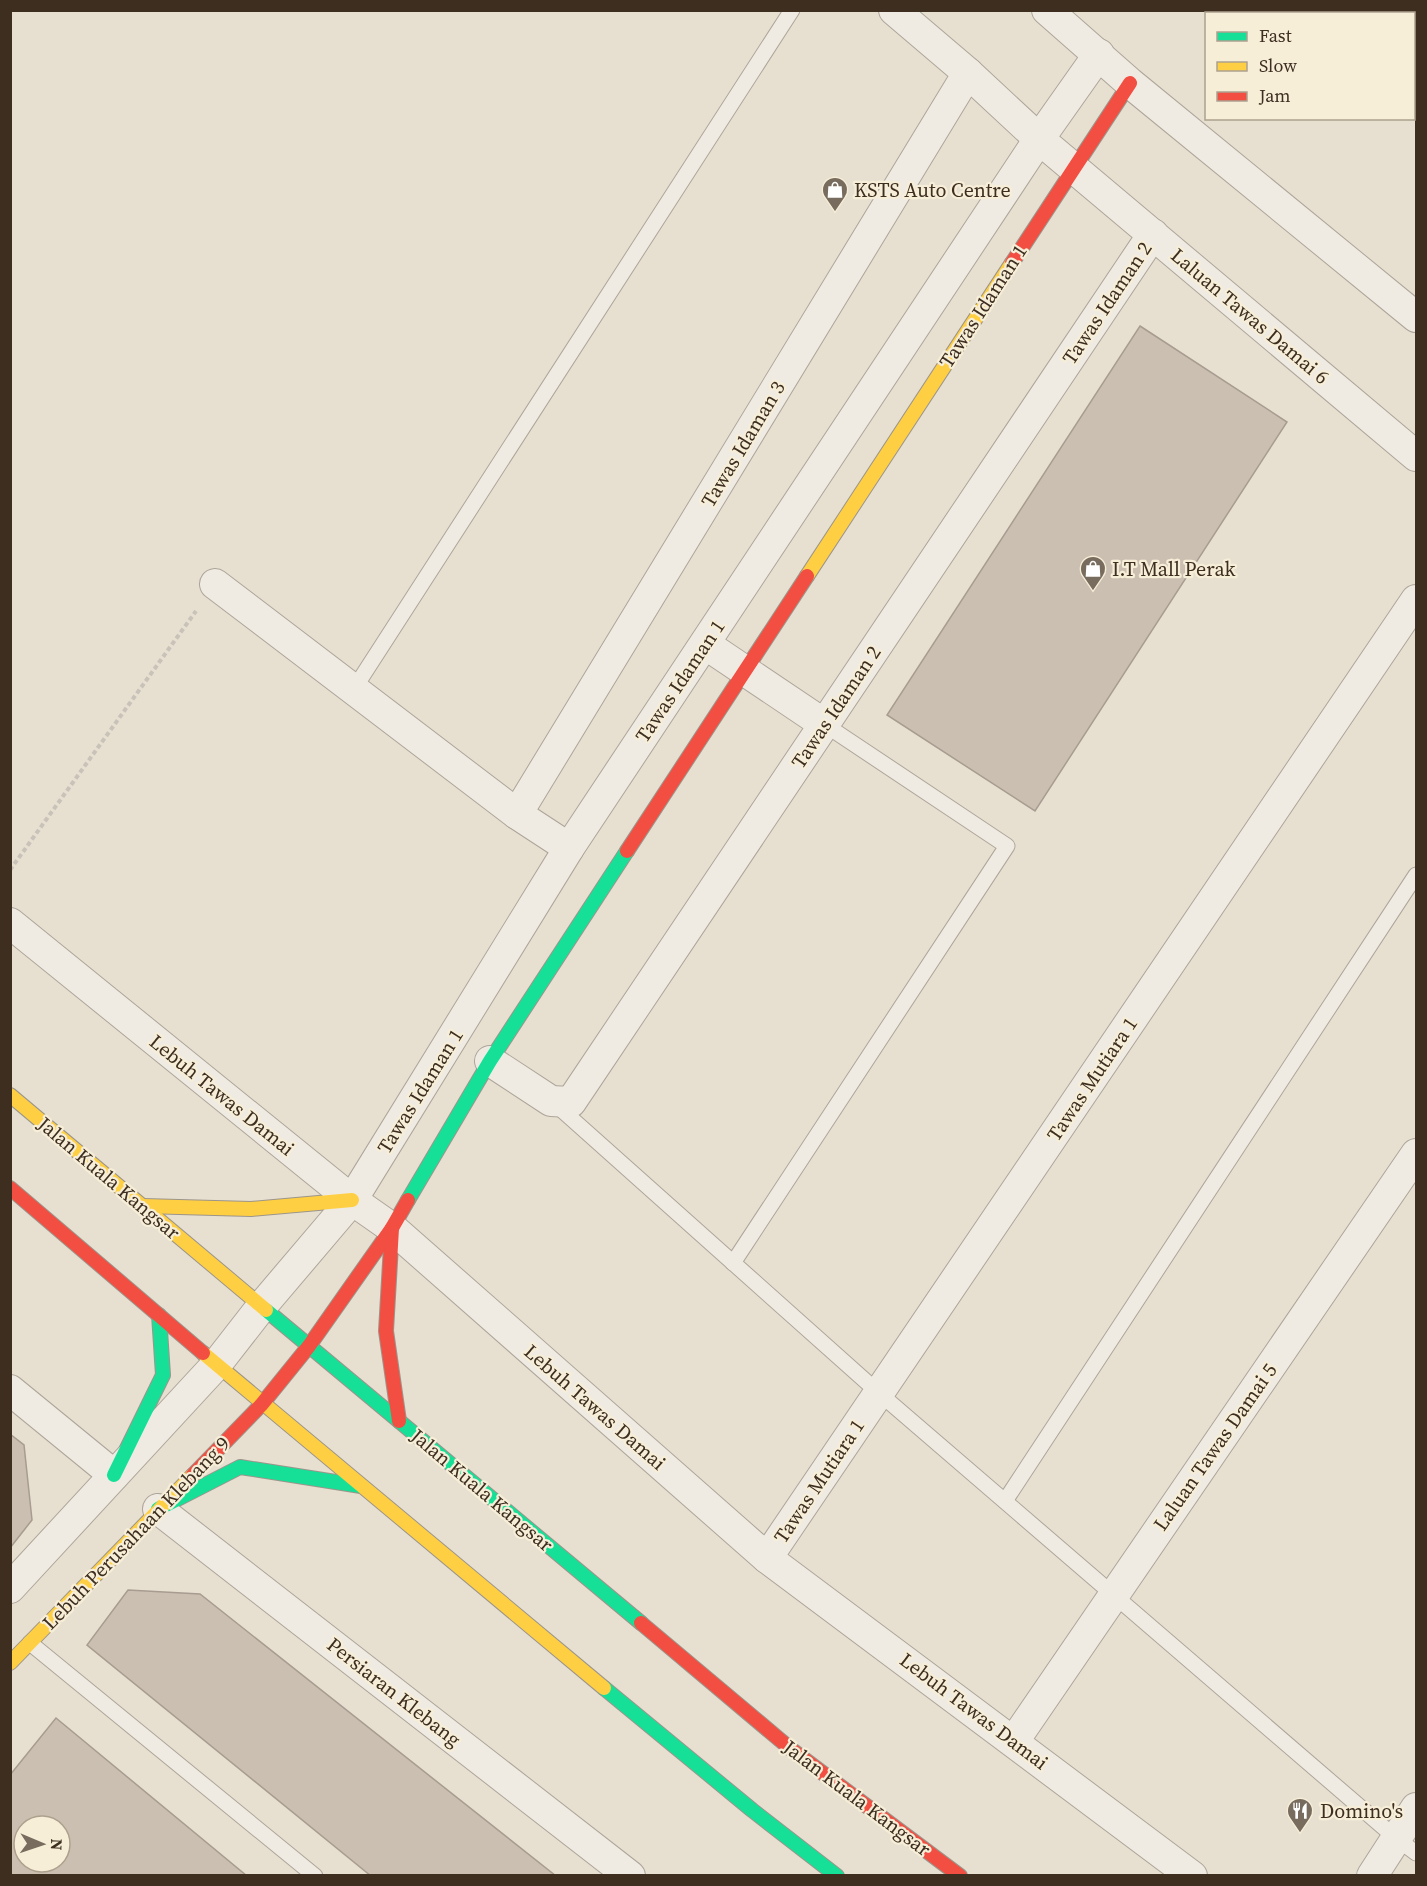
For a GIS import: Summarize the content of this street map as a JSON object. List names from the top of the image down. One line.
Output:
{"streets":{"main road":["Tawas Idaman 1","Jalan Kuala Kangsar","Lebuh Perusahaan Klebang 9"],"street":["Tawas Idaman 2","Laluan Tawas Damai 6","Tawas Idaman 3","Tawas Mutiara 1","Lebuh Tawas Damai","Laluan Tawas Damai 5","Persiaran Klebang"]},"crossings":[["Tawas Idaman 2","Laluan Tawas Damai 6"],["Tawas Idaman 1","Laluan Tawas Damai 6"],["Tawas Idaman 1","Lebuh Tawas Damai"],["Tawas Idaman 1","Jalan Kuala Kangsar"],["Tawas Idaman 1","Lebuh Perusahaan Klebang 9"],["Laluan Tawas Damai 6","Tawas Idaman 3"],["Tawas Mutiara 1","Lebuh Tawas Damai"],["Lebuh Tawas Damai","Laluan Tawas Damai 5"],["Jalan Kuala Kangsar","Lebuh Perusahaan Klebang 9"],["Lebuh Perusahaan Klebang 9","Persiaran Klebang"]],"places":{"shop":["KSTS Auto Centre","I.T Mall Perak"],"restaurant":["Domino's"]},"legend":["Fast","Slow","Jam"],"north":"right"}
